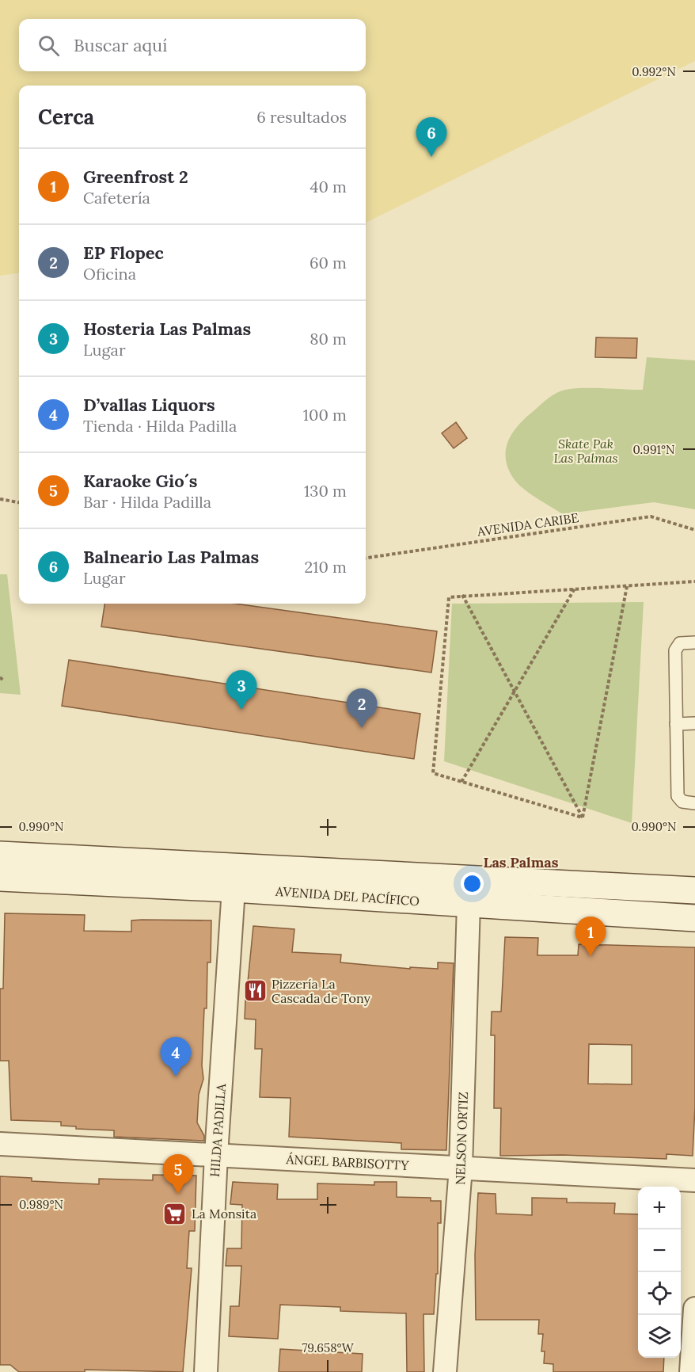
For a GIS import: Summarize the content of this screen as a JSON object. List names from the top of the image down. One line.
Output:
{"streets":{"main road":["AVENIDA DEL PACÍFICO"],"street":["HILDA PADILLA","NELSON ORTIZ","ÁNGEL BARBISOTTY"],"path":["AVENIDA CARIBE"]},"crossings":[["AVENIDA DEL PACÍFICO","HILDA PADILLA"],["AVENIDA DEL PACÍFICO","NELSON ORTIZ"],["HILDA PADILLA","ÁNGEL BARBISOTTY"],["NELSON ORTIZ","ÁNGEL BARBISOTTY"]],"districts":["Las Palmas"],"parks":["Skate Pak Las Palmas"],"places":{"restaurant":["Pizzería La Cascada de Tony"],"supermarket":["La Monsita"]},"page":{"search":"Buscar aquí","heading":["Cerca","6 resultados"],"pins":["6","3","2","1","4","5"],"list":[{"mark":"1","name":"Greenfrost 2","note":"Cafetería","value":"40 m"},{"mark":"2","name":"EP Flopec","note":"Oficina","value":"60 m"},{"mark":"3","name":"Hosteria Las Palmas","note":"Lugar","value":"80 m"},{"mark":"4","name":"D’vallas Liquors","note":"Tienda · Hilda Padilla","value":"100 m"},{"mark":"5","name":"Karaoke Gio´s","note":"Bar · Hilda Padilla","value":"130 m"},{"mark":"6","name":"Balneario Las Palmas","note":"Lugar","value":"210 m"}],"map_buttons":["+","−"]},"coordinates":["0.992°N","0.991°N","0.990°N","0.989°N","79.658°W"]}
